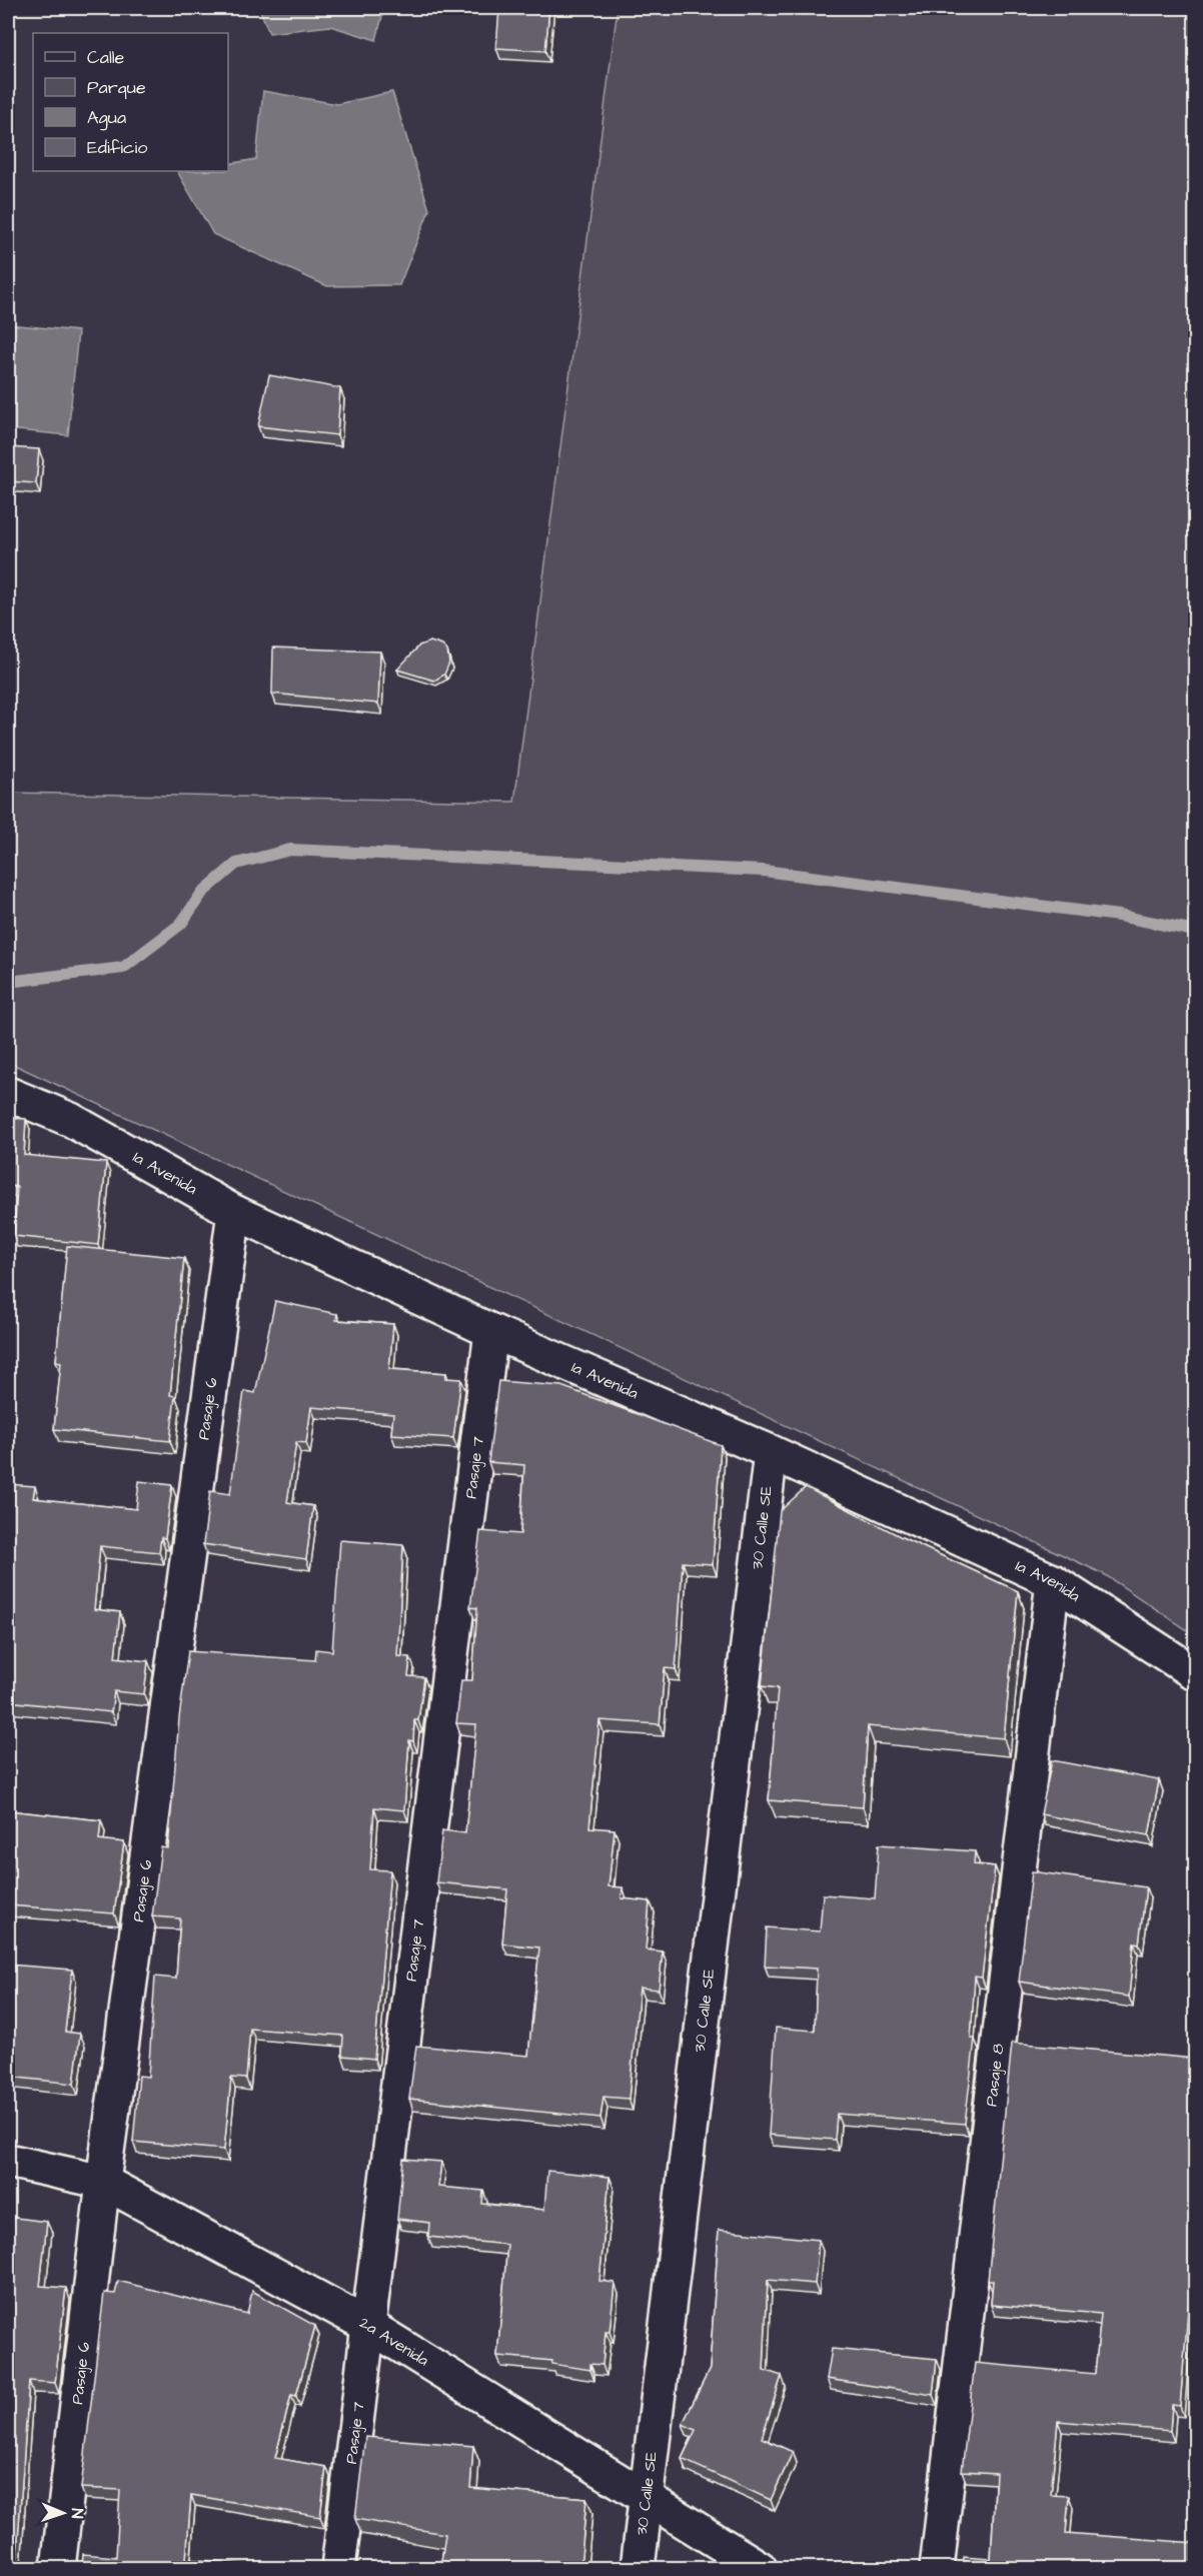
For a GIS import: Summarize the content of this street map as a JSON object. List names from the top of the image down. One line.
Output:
{"streets":{"street":["1a Avenida","Pasaje 6","Pasaje 7","30 Calle SE","Pasaje 8","2a Avenida"]},"crossings":[["1a Avenida","Pasaje 6"],["1a Avenida","Pasaje 7"],["1a Avenida","30 Calle SE"],["1a Avenida","Pasaje 8"],["Pasaje 6","2a Avenida"],["Pasaje 7","2a Avenida"],["30 Calle SE","2a Avenida"]],"legend":["Calle","Parque","Agua","Edificio"],"north":"right"}
